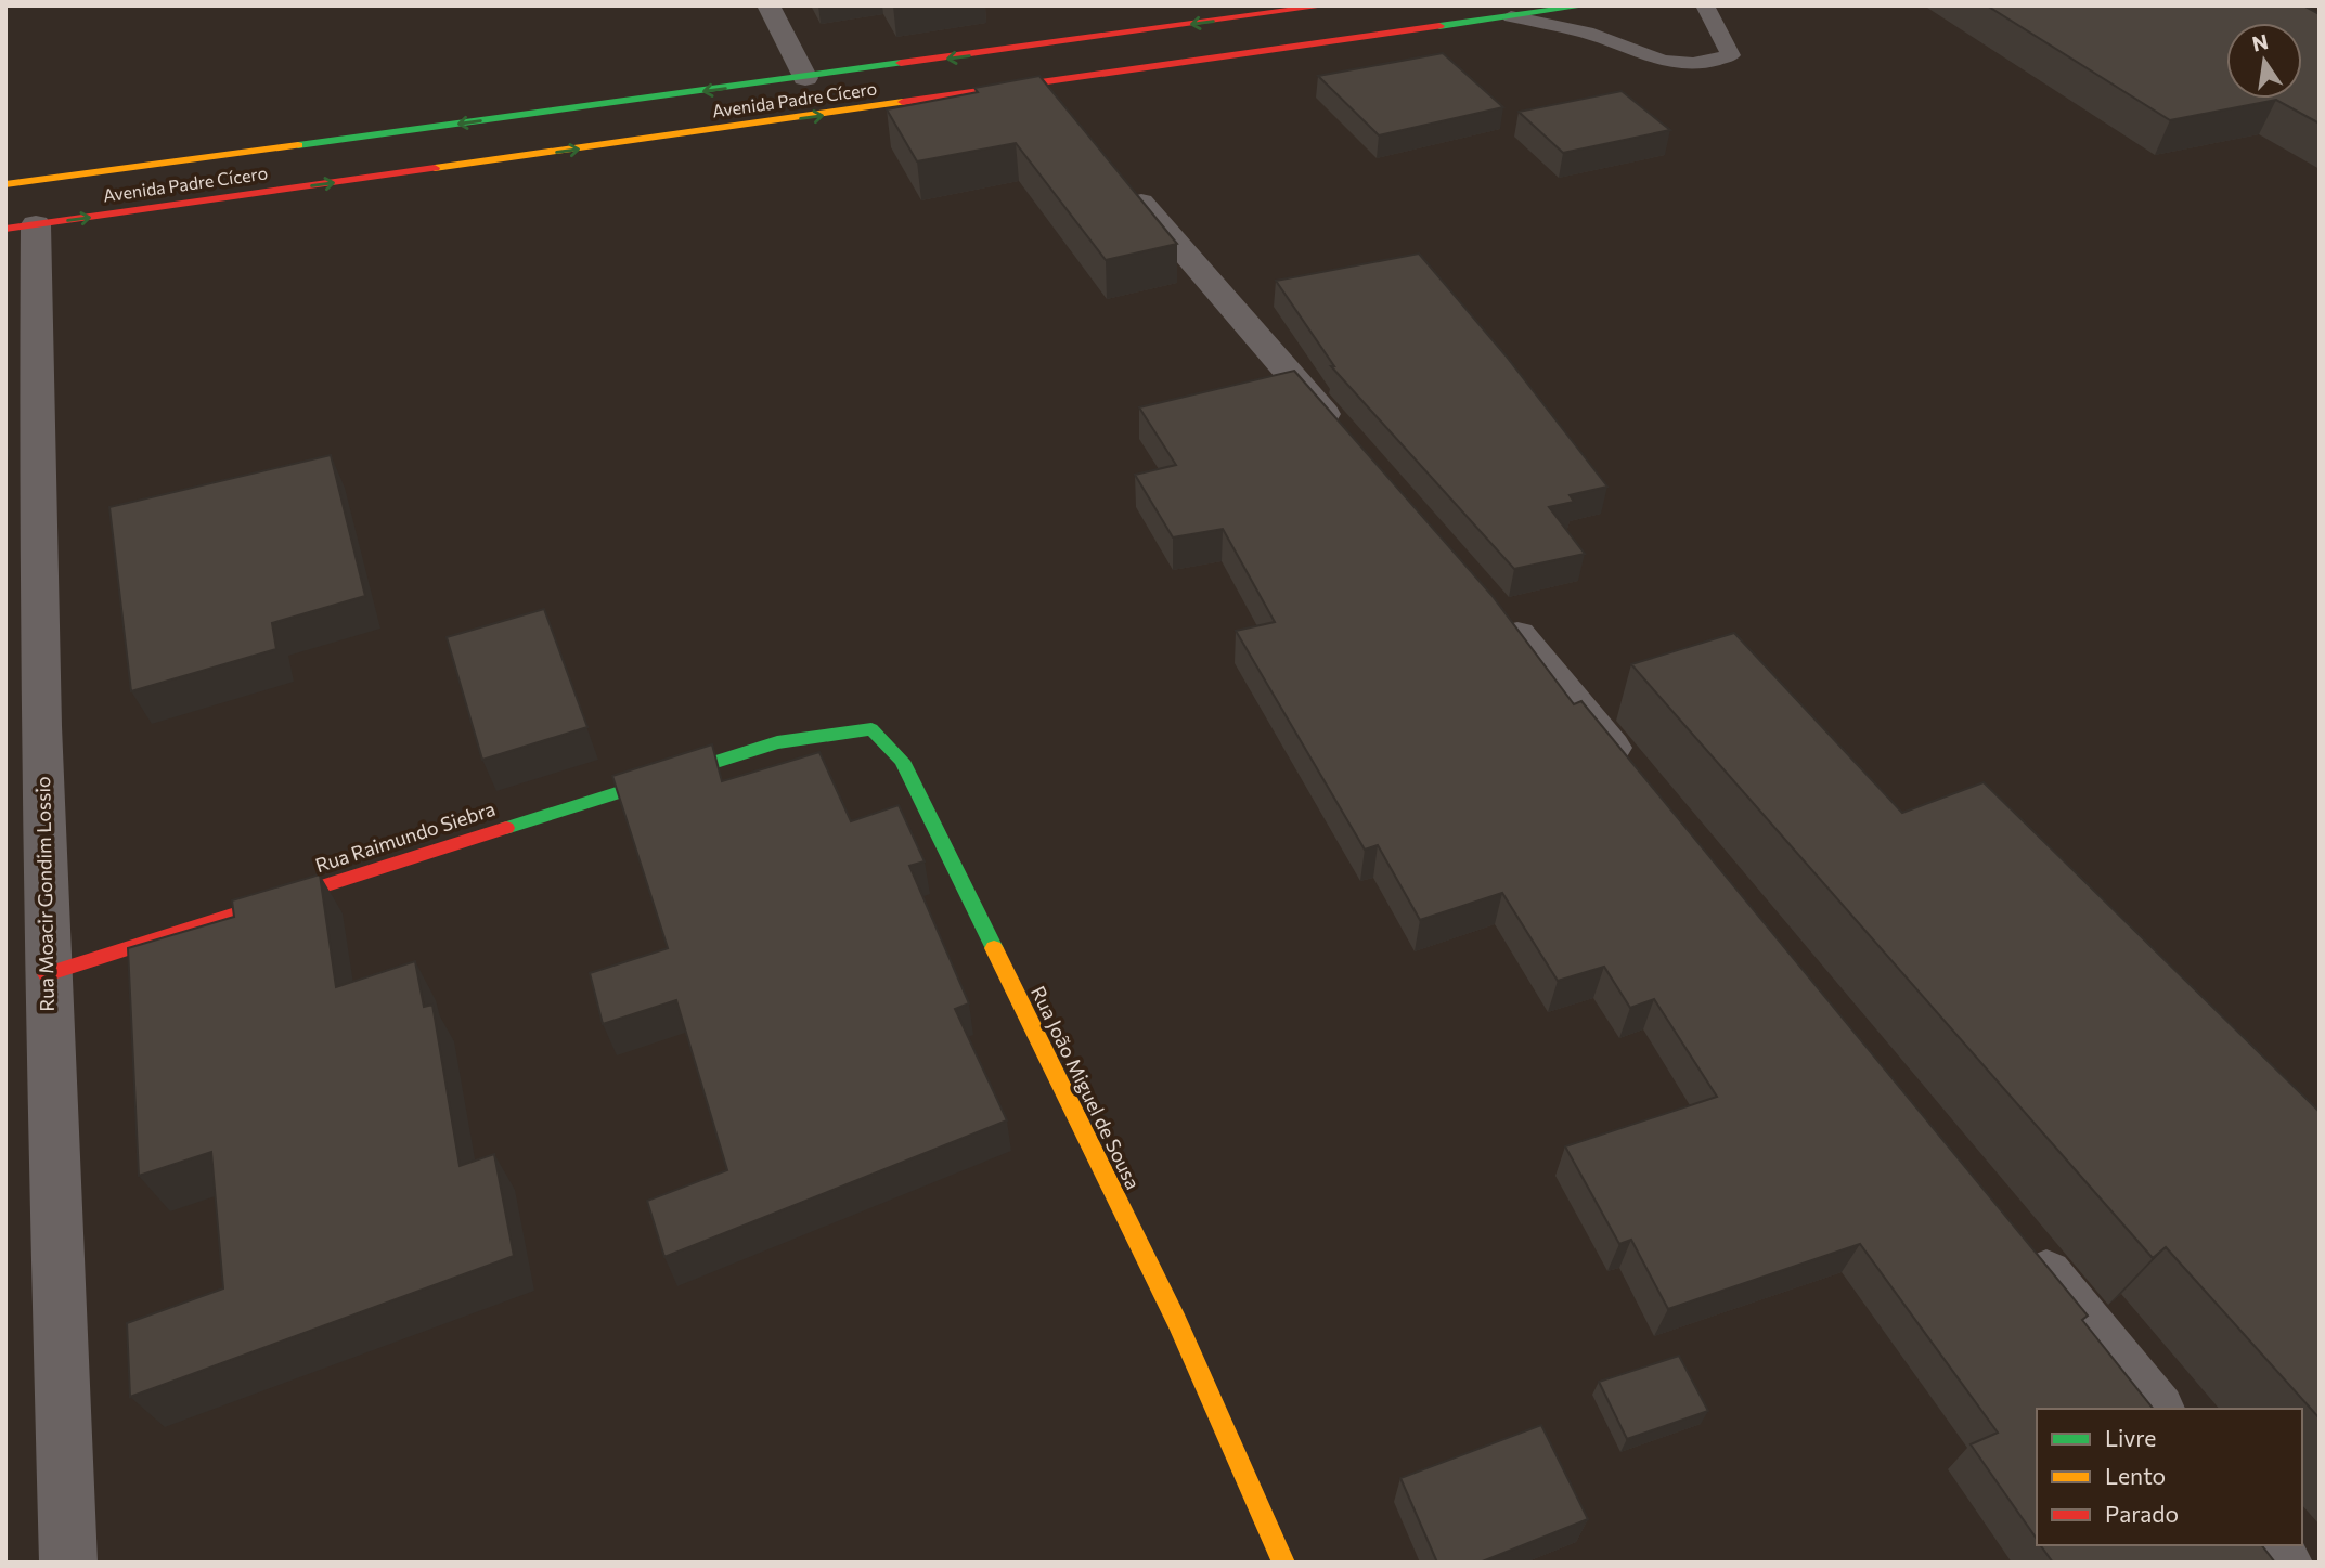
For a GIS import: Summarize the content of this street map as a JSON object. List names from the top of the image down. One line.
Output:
{"streets":{"main road":["Avenida Padre Cícero","Rua Raimundo Siebra","Rua João Miguel de Sousa"],"street":["Rua Moacir Gondim Lossio"]},"crossings":[["Avenida Padre Cícero","Rua Moacir Gondim Lossio"],["Rua Raimundo Siebra","Rua Moacir Gondim Lossio"],["Rua Raimundo Siebra","Rua João Miguel de Sousa"]],"legend":["Livre","Lento","Parado"],"north":"top"}
